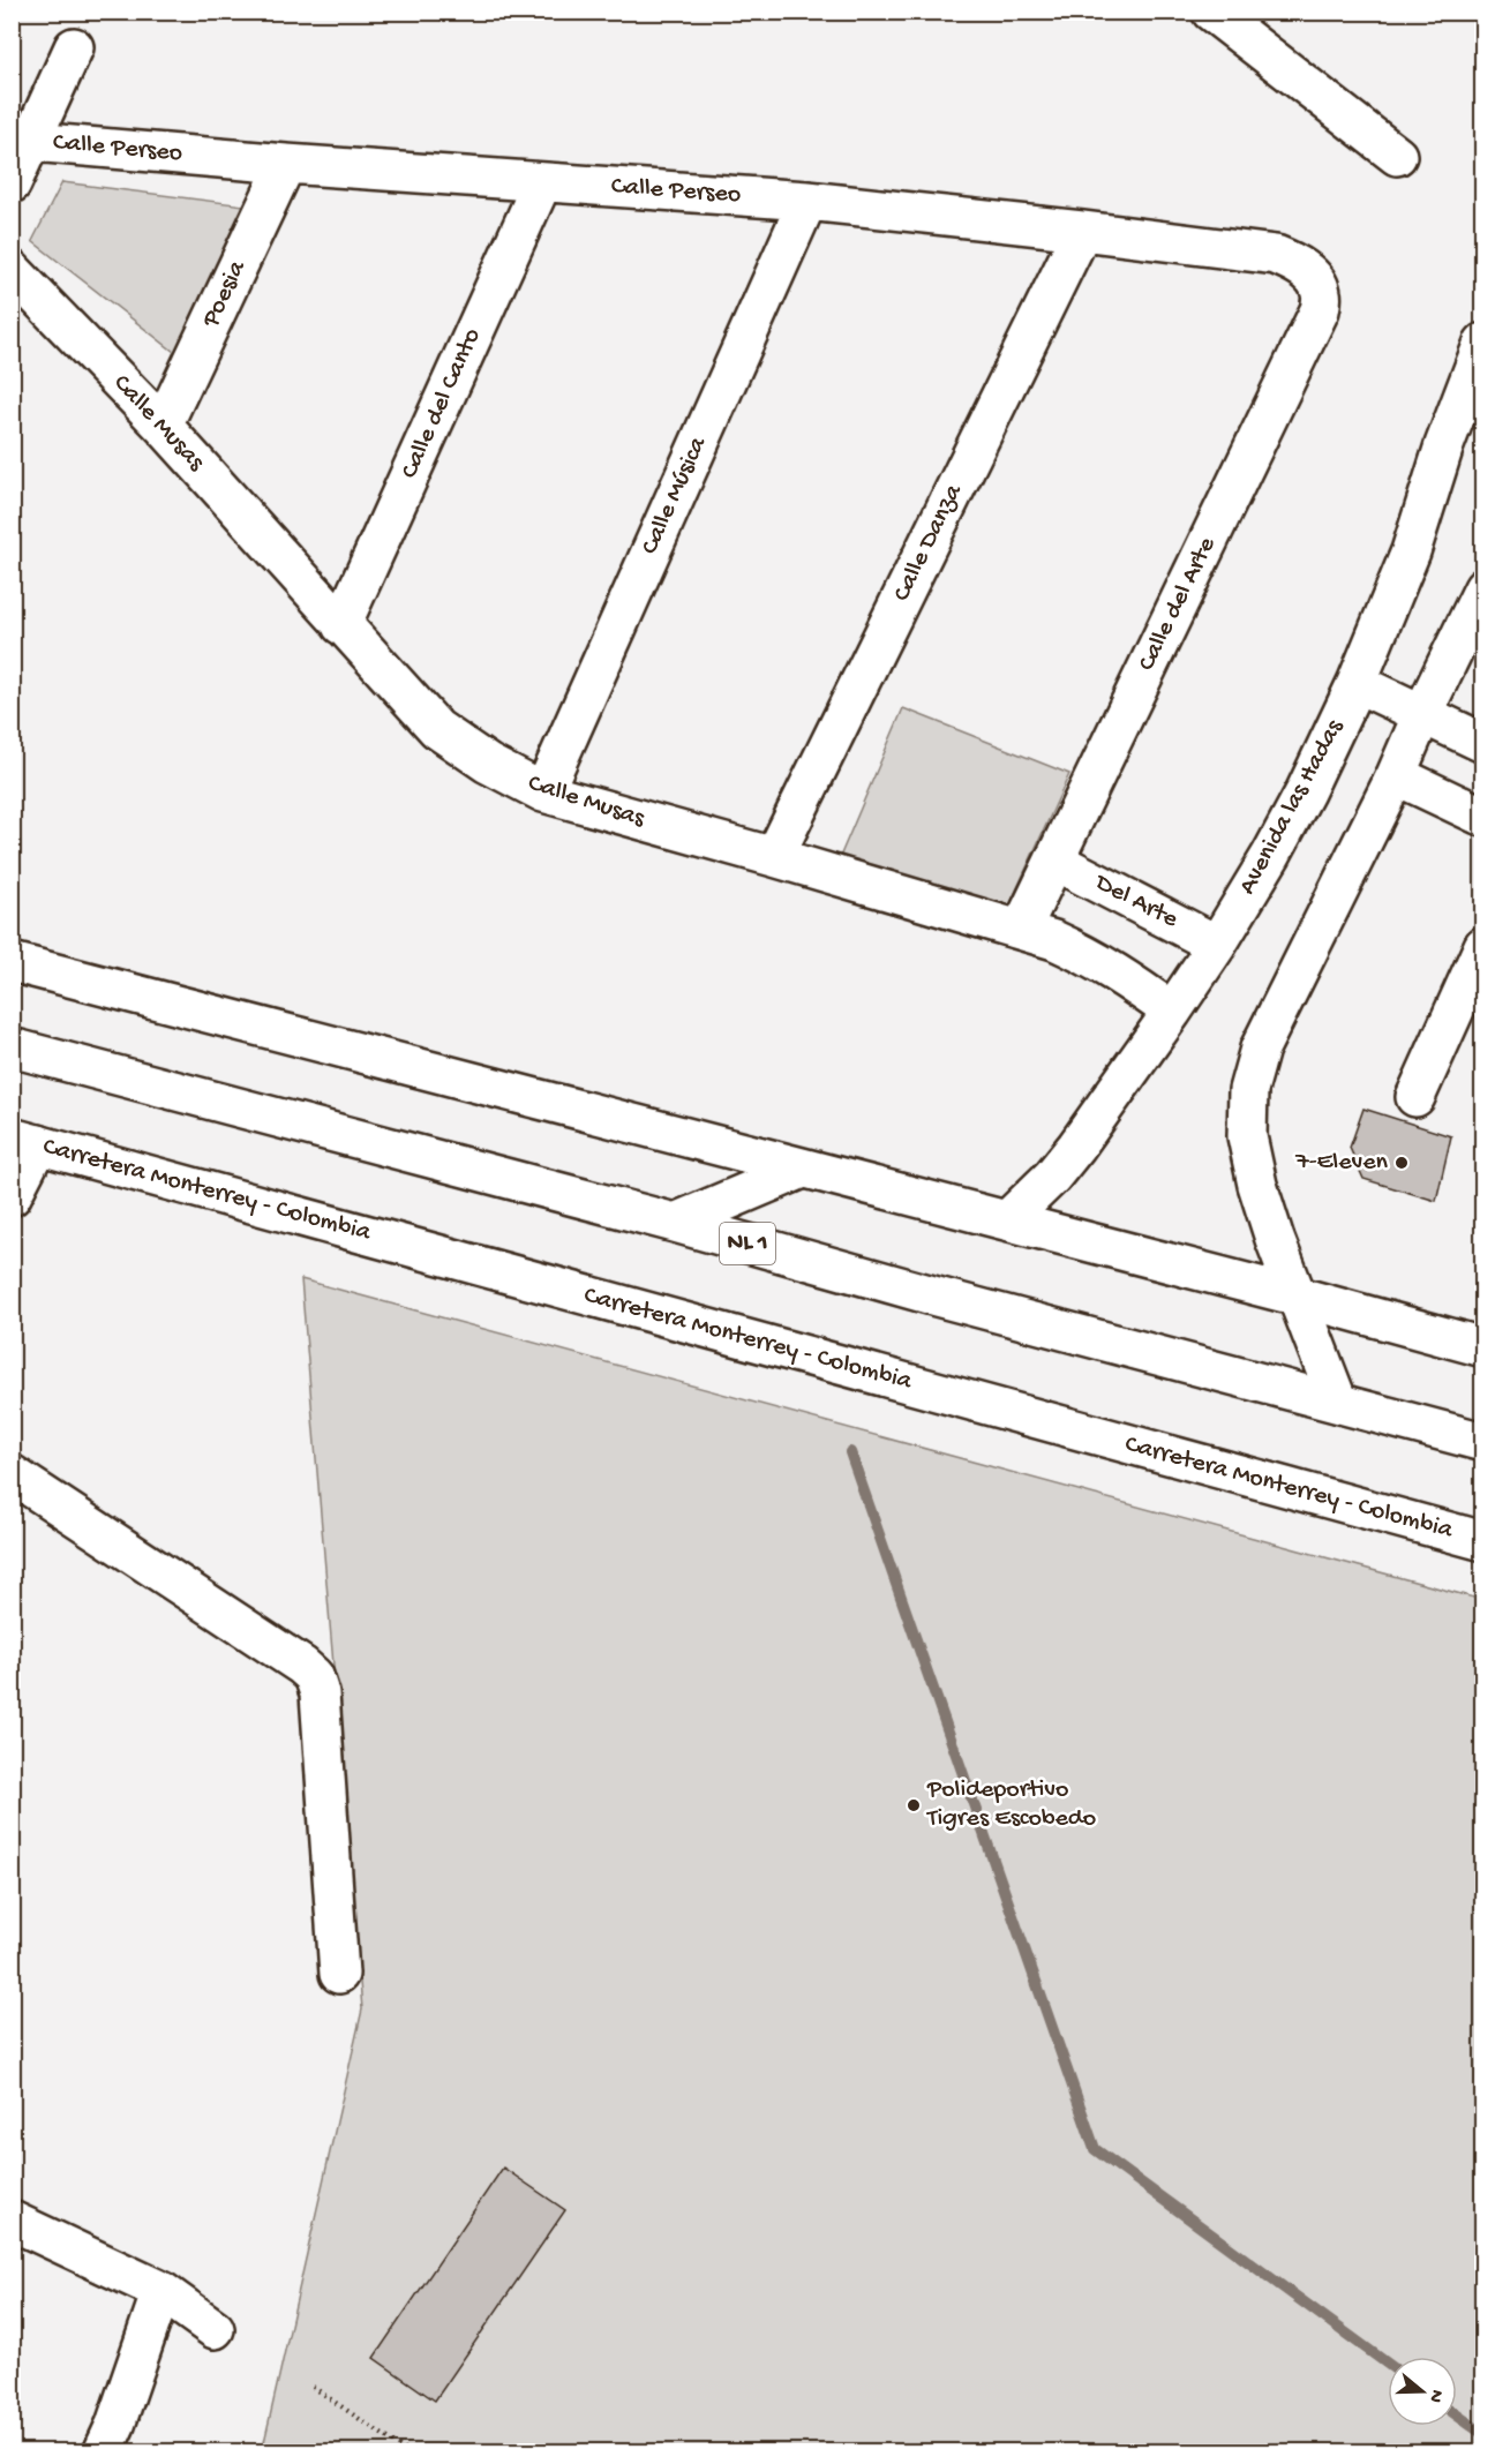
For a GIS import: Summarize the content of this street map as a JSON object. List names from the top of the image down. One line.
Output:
{"streets":{"street":["Calle Perseo","Poesia","Calle del Canto","Calle Musas","Calle Música","Calle Danza","Calle del Arte","Avenida las Hadas","Del Arte","Carretera Monterrey - Colombia","NL 1"]},"crossings":[["Calle Perseo","Poesia"],["Calle Perseo","Calle del Canto"],["Calle Perseo","Calle Música"],["Calle Perseo","Calle Danza"],["Calle Perseo","Calle del Arte"],["Poesia","Calle Musas"],["Calle del Canto","Calle Musas"],["Calle Musas","Calle Música"],["Calle Musas","Calle Danza"],["Calle Musas","Calle del Arte"],["Calle Musas","Avenida las Hadas"],["Calle del Arte","Del Arte"],["Avenida las Hadas","Del Arte"]],"places":["7-Eleven","Polideportivo Tigres Escobedo"],"north":"right"}
